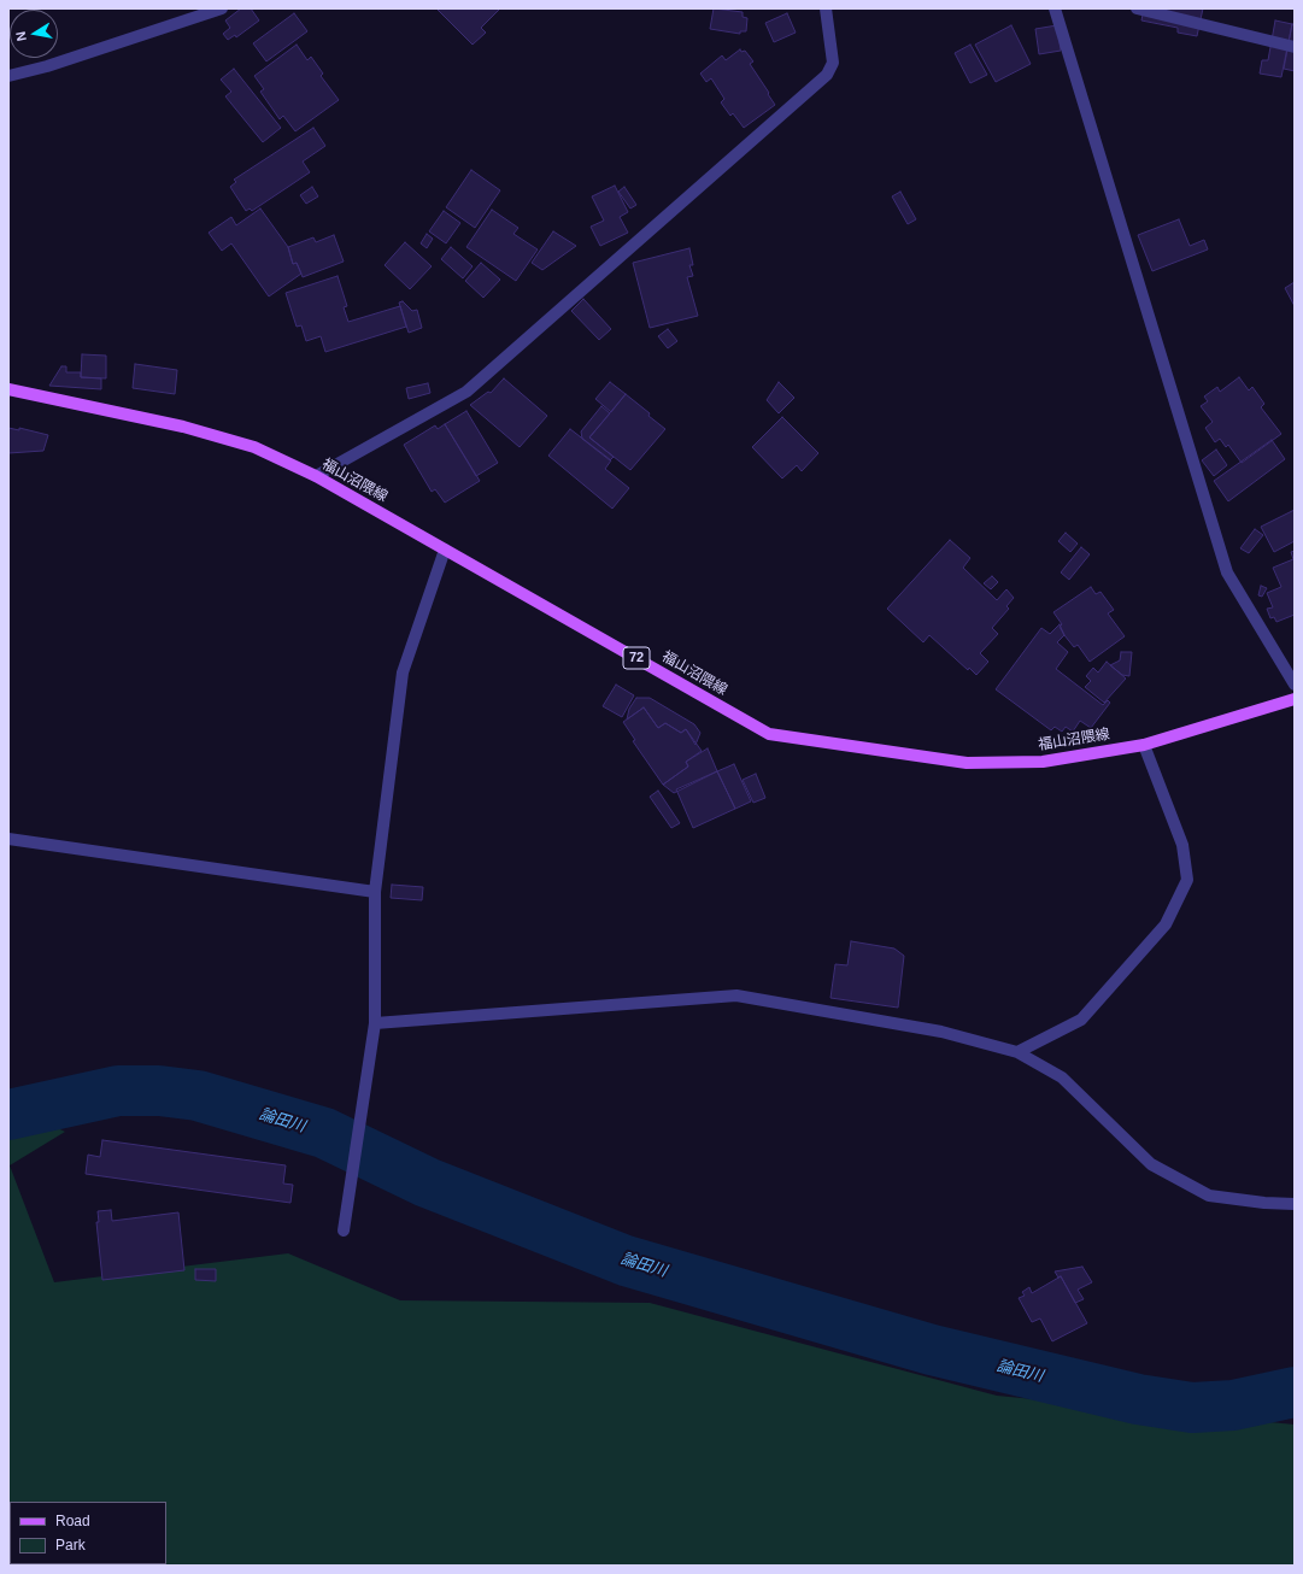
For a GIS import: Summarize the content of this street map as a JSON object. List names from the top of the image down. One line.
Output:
{"streets":{"main road":["福山沼隈線","72"]},"water":["論田川"],"legend":["Road","Park"],"north":"left"}
